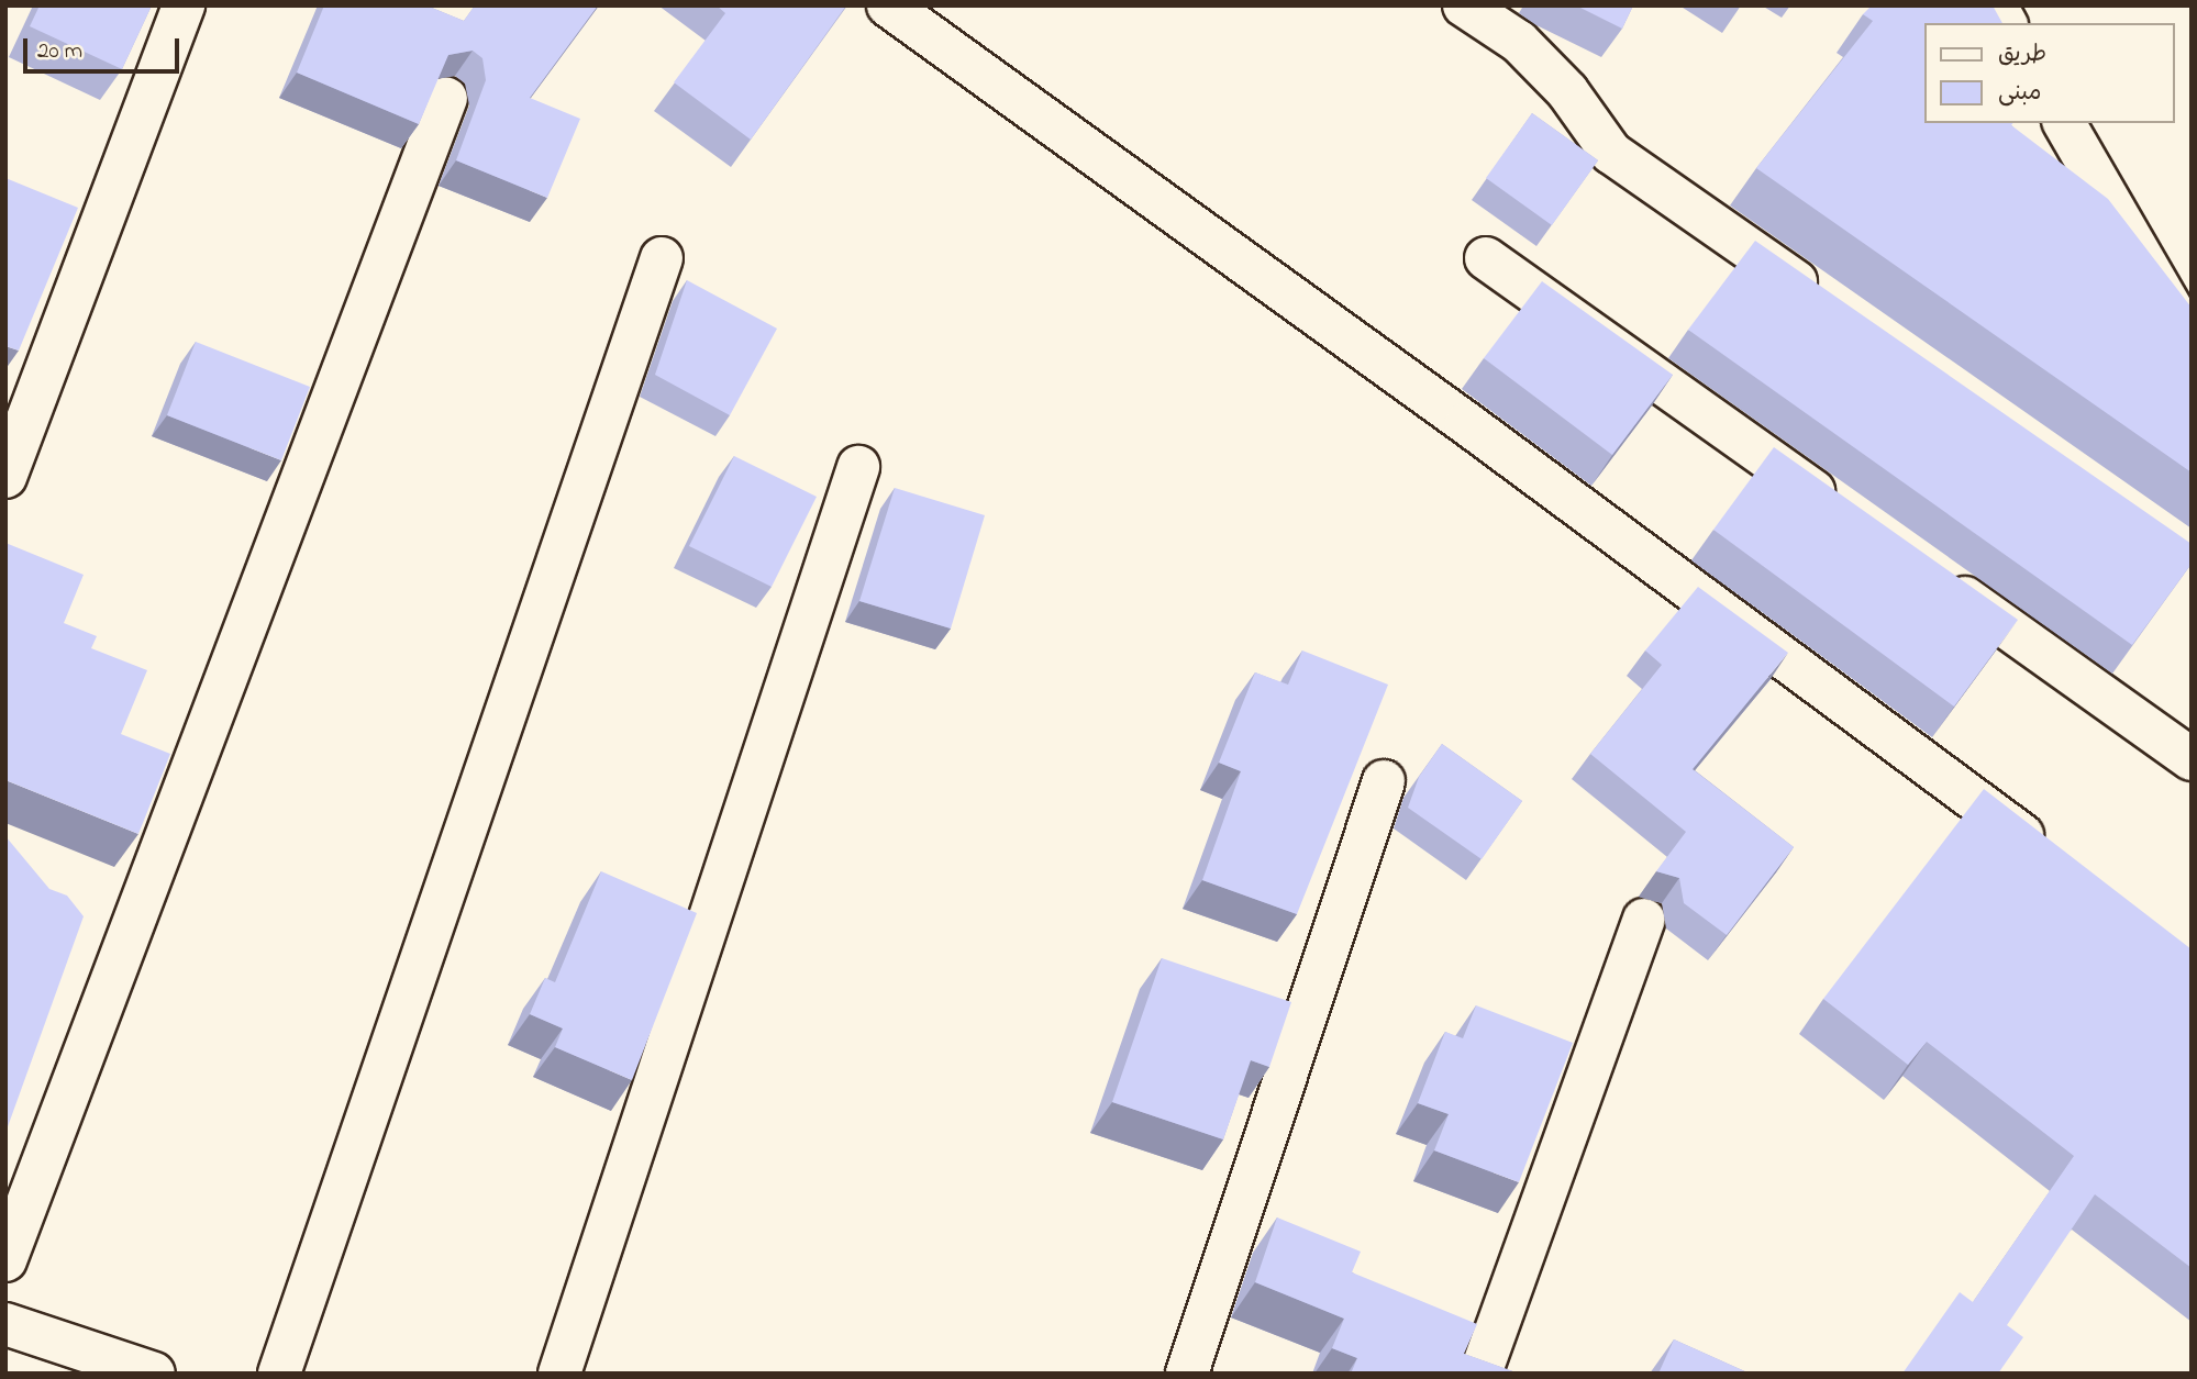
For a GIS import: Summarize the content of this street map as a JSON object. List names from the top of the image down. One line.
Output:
{"legend":["طريق","مبنى"],"scale_bar":"20 m"}
